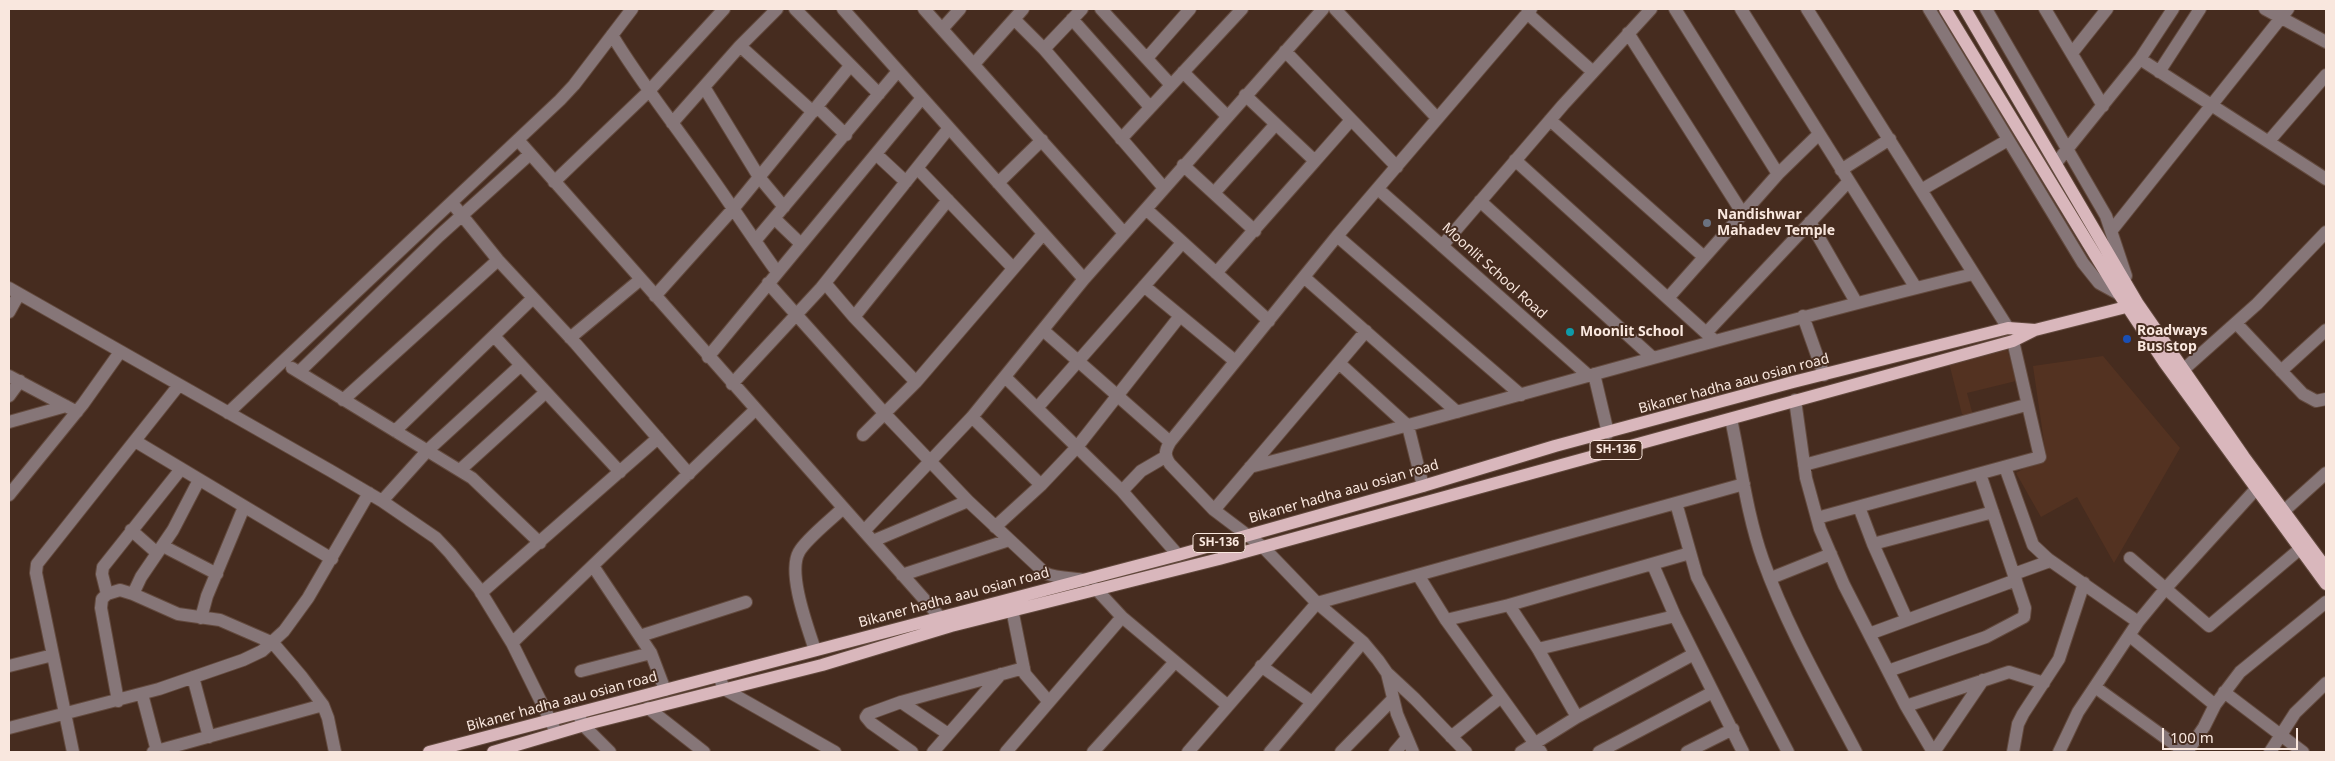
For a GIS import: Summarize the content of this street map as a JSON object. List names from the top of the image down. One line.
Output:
{"streets":{"main road":["Bikaner hadha aau osian road","SH-136"],"street":["Moonlit School Road"]},"places":["Nandishwar Mahadev Temple","Moonlit School","Roadways Bus stop"],"scale_bar":"100 m"}
